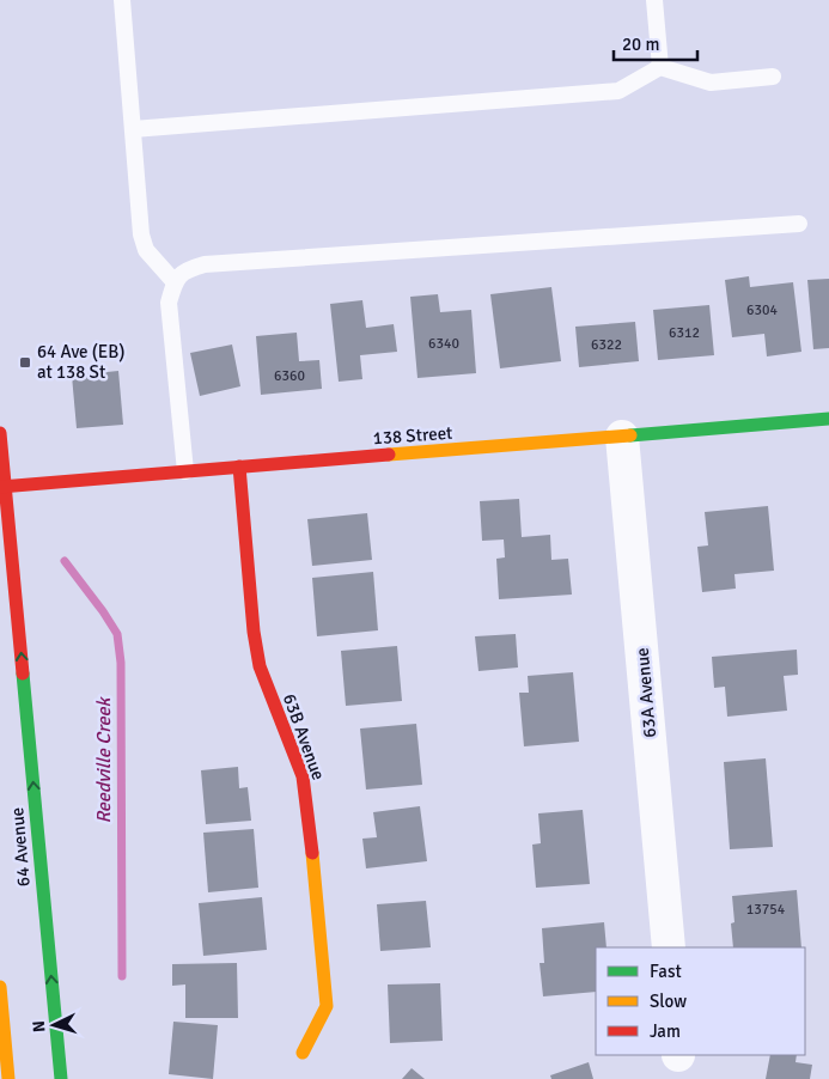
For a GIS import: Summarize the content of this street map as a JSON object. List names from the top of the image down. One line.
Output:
{"streets":{"street":["138 Street","63A Avenue","63B Avenue","64 Avenue"]},"crossings":[["138 Street","63A Avenue"],["138 Street","63B Avenue"],["138 Street","64 Avenue"]],"one_way":["64 Avenue"],"water":["Reedville Creek"],"places":{"transit":["64 Ave (EB) at 138 St"]},"house_numbers":["6304","6312","6340","6322","6360","13754"],"legend":["Fast","Slow","Jam"],"scale_bar":"20 m","north":"left"}
